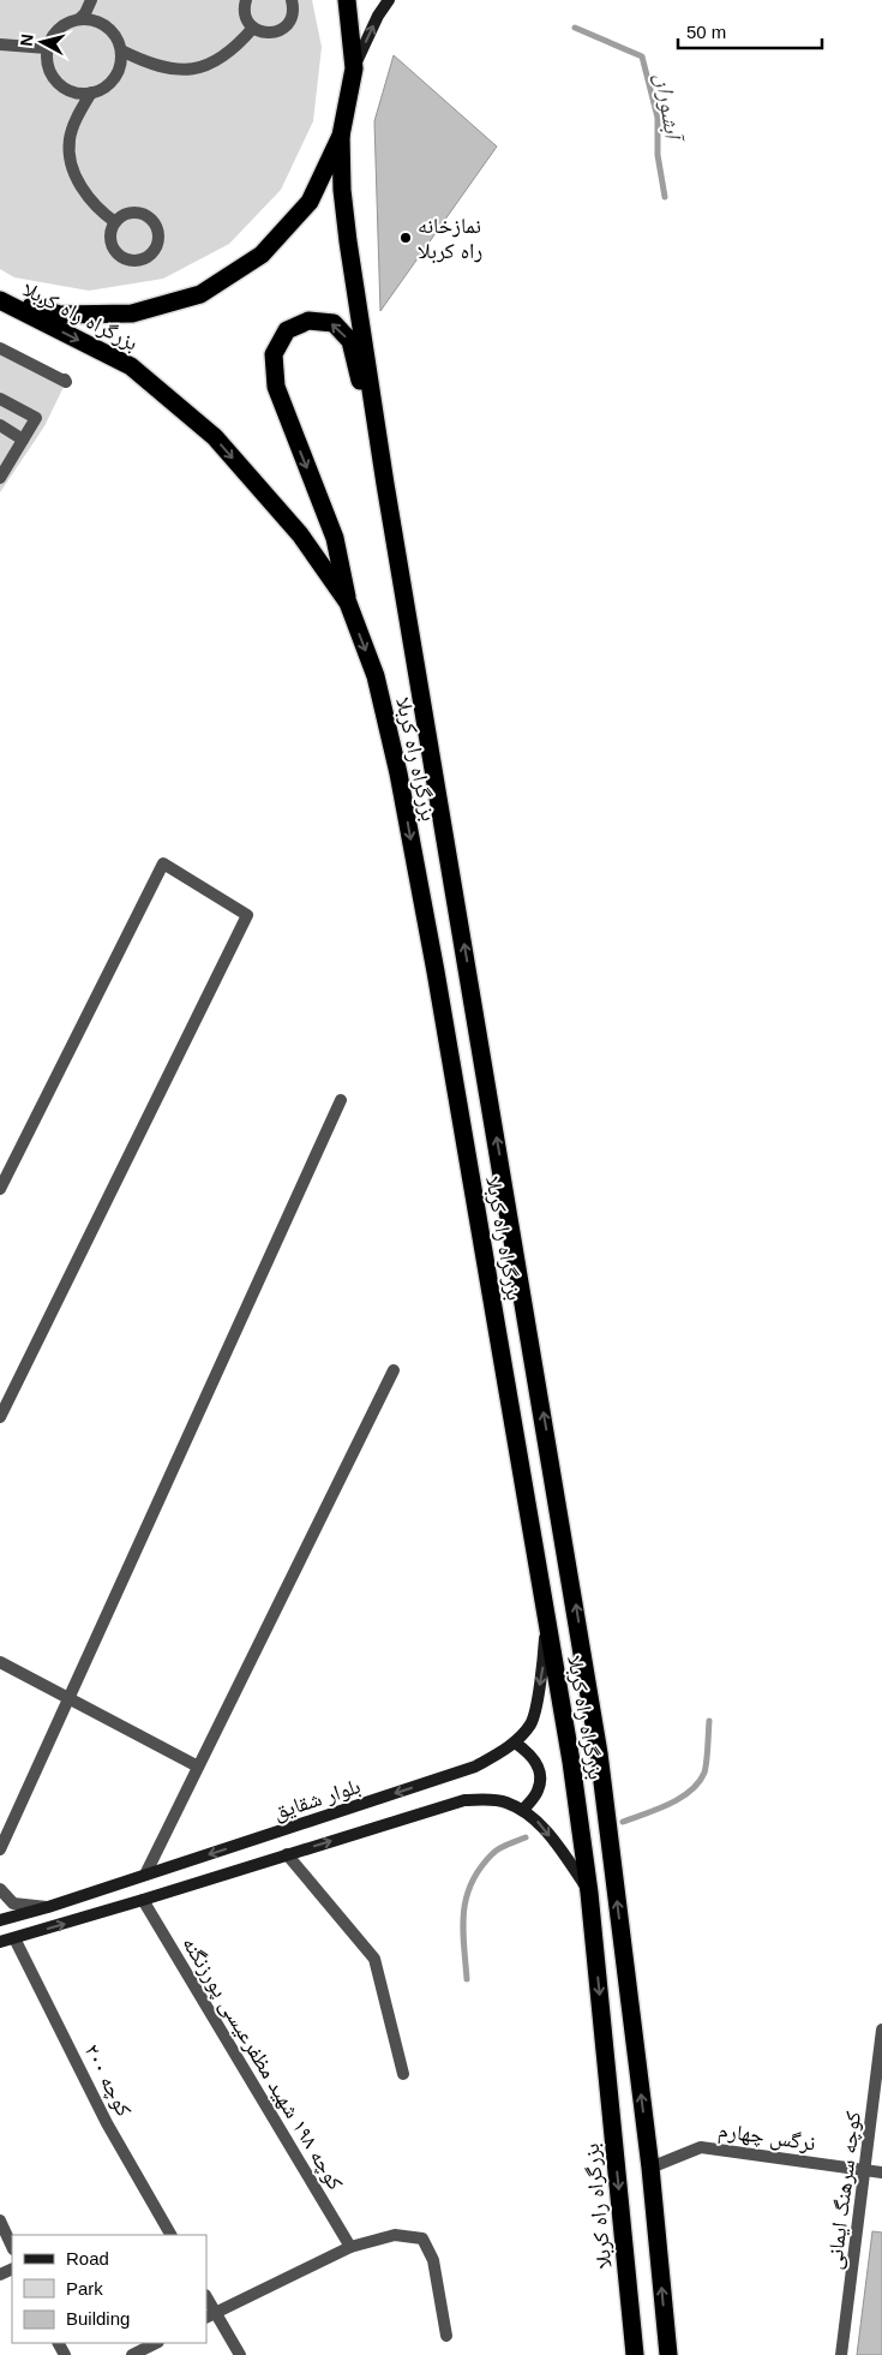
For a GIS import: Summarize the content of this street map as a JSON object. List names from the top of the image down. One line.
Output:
{"streets":{"highway":["بزرگراه راه کربلا"],"main road":["بلوار شقایق"],"street":["کوچه ۱۹۸ شهید مظفرعیسی پورزنگنه","کوچه ۲۰۰","نرگس چهارم","کوچه سرهنگ ایمانی"]},"crossings":[["بزرگراه راه کربلا","بلوار شقایق"],["بزرگراه راه کربلا","نرگس چهارم"],["بلوار شقایق","کوچه ۱۹۸ شهید مظفرعیسی پورزنگنه"],["بلوار شقایق","کوچه ۲۰۰"],["نرگس چهارم","کوچه سرهنگ ایمانی"]],"water":["آبشوران"],"places":["نمازخانه راه کربلا"],"legend":["Road","Park","Building"],"scale_bar":"50 m","north":"left"}
